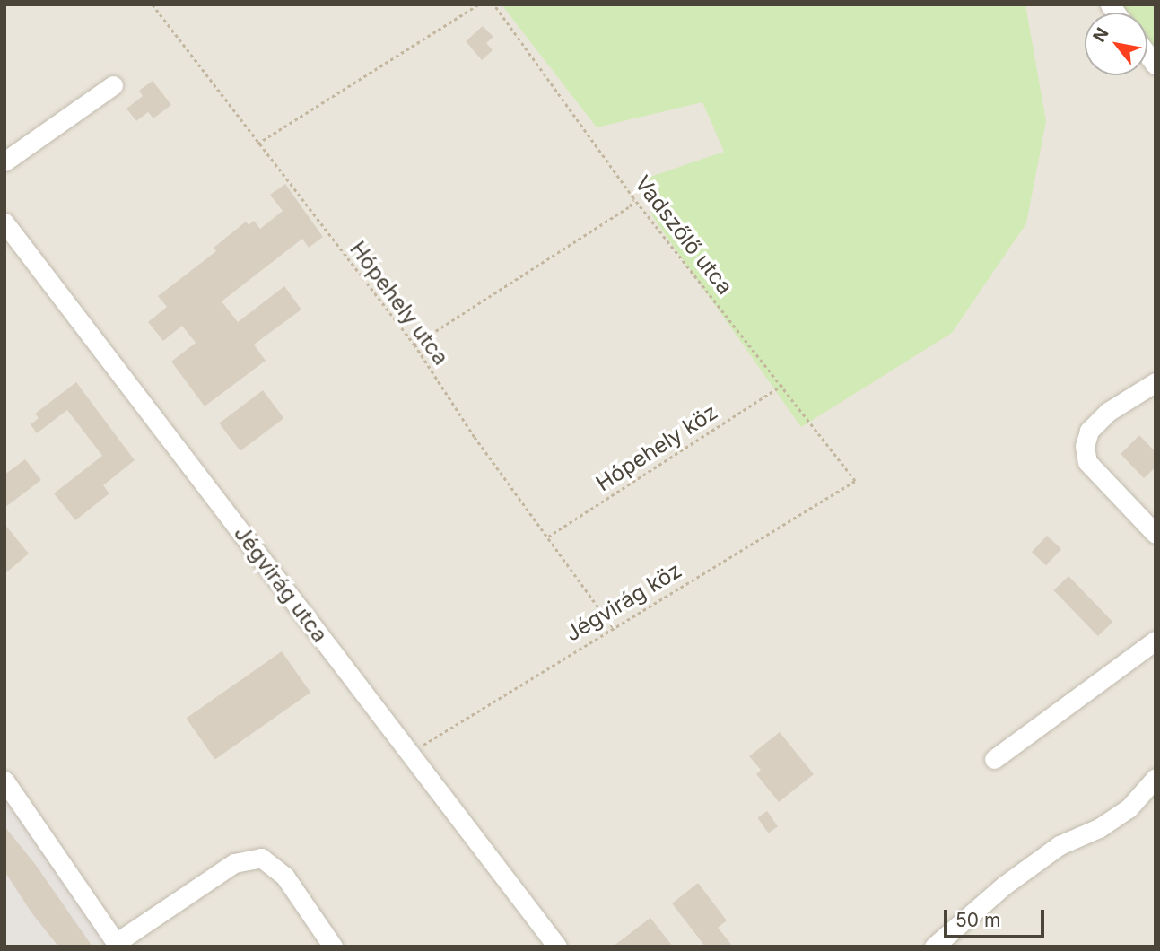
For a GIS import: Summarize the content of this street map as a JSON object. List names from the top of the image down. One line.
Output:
{"streets":{"street":["Jégvirág utca"],"path":["Vadszőlő utca","Hópehely utca","Hópehely köz","Jégvirág köz"]},"crossings":[["Vadszőlő utca","Hópehely köz"],["Vadszőlő utca","Jégvirág köz"],["Hópehely utca","Hópehely köz"],["Hópehely utca","Jégvirág köz"],["Jégvirág utca","Jégvirág köz"]],"scale_bar":"50 m","north":"top left"}
